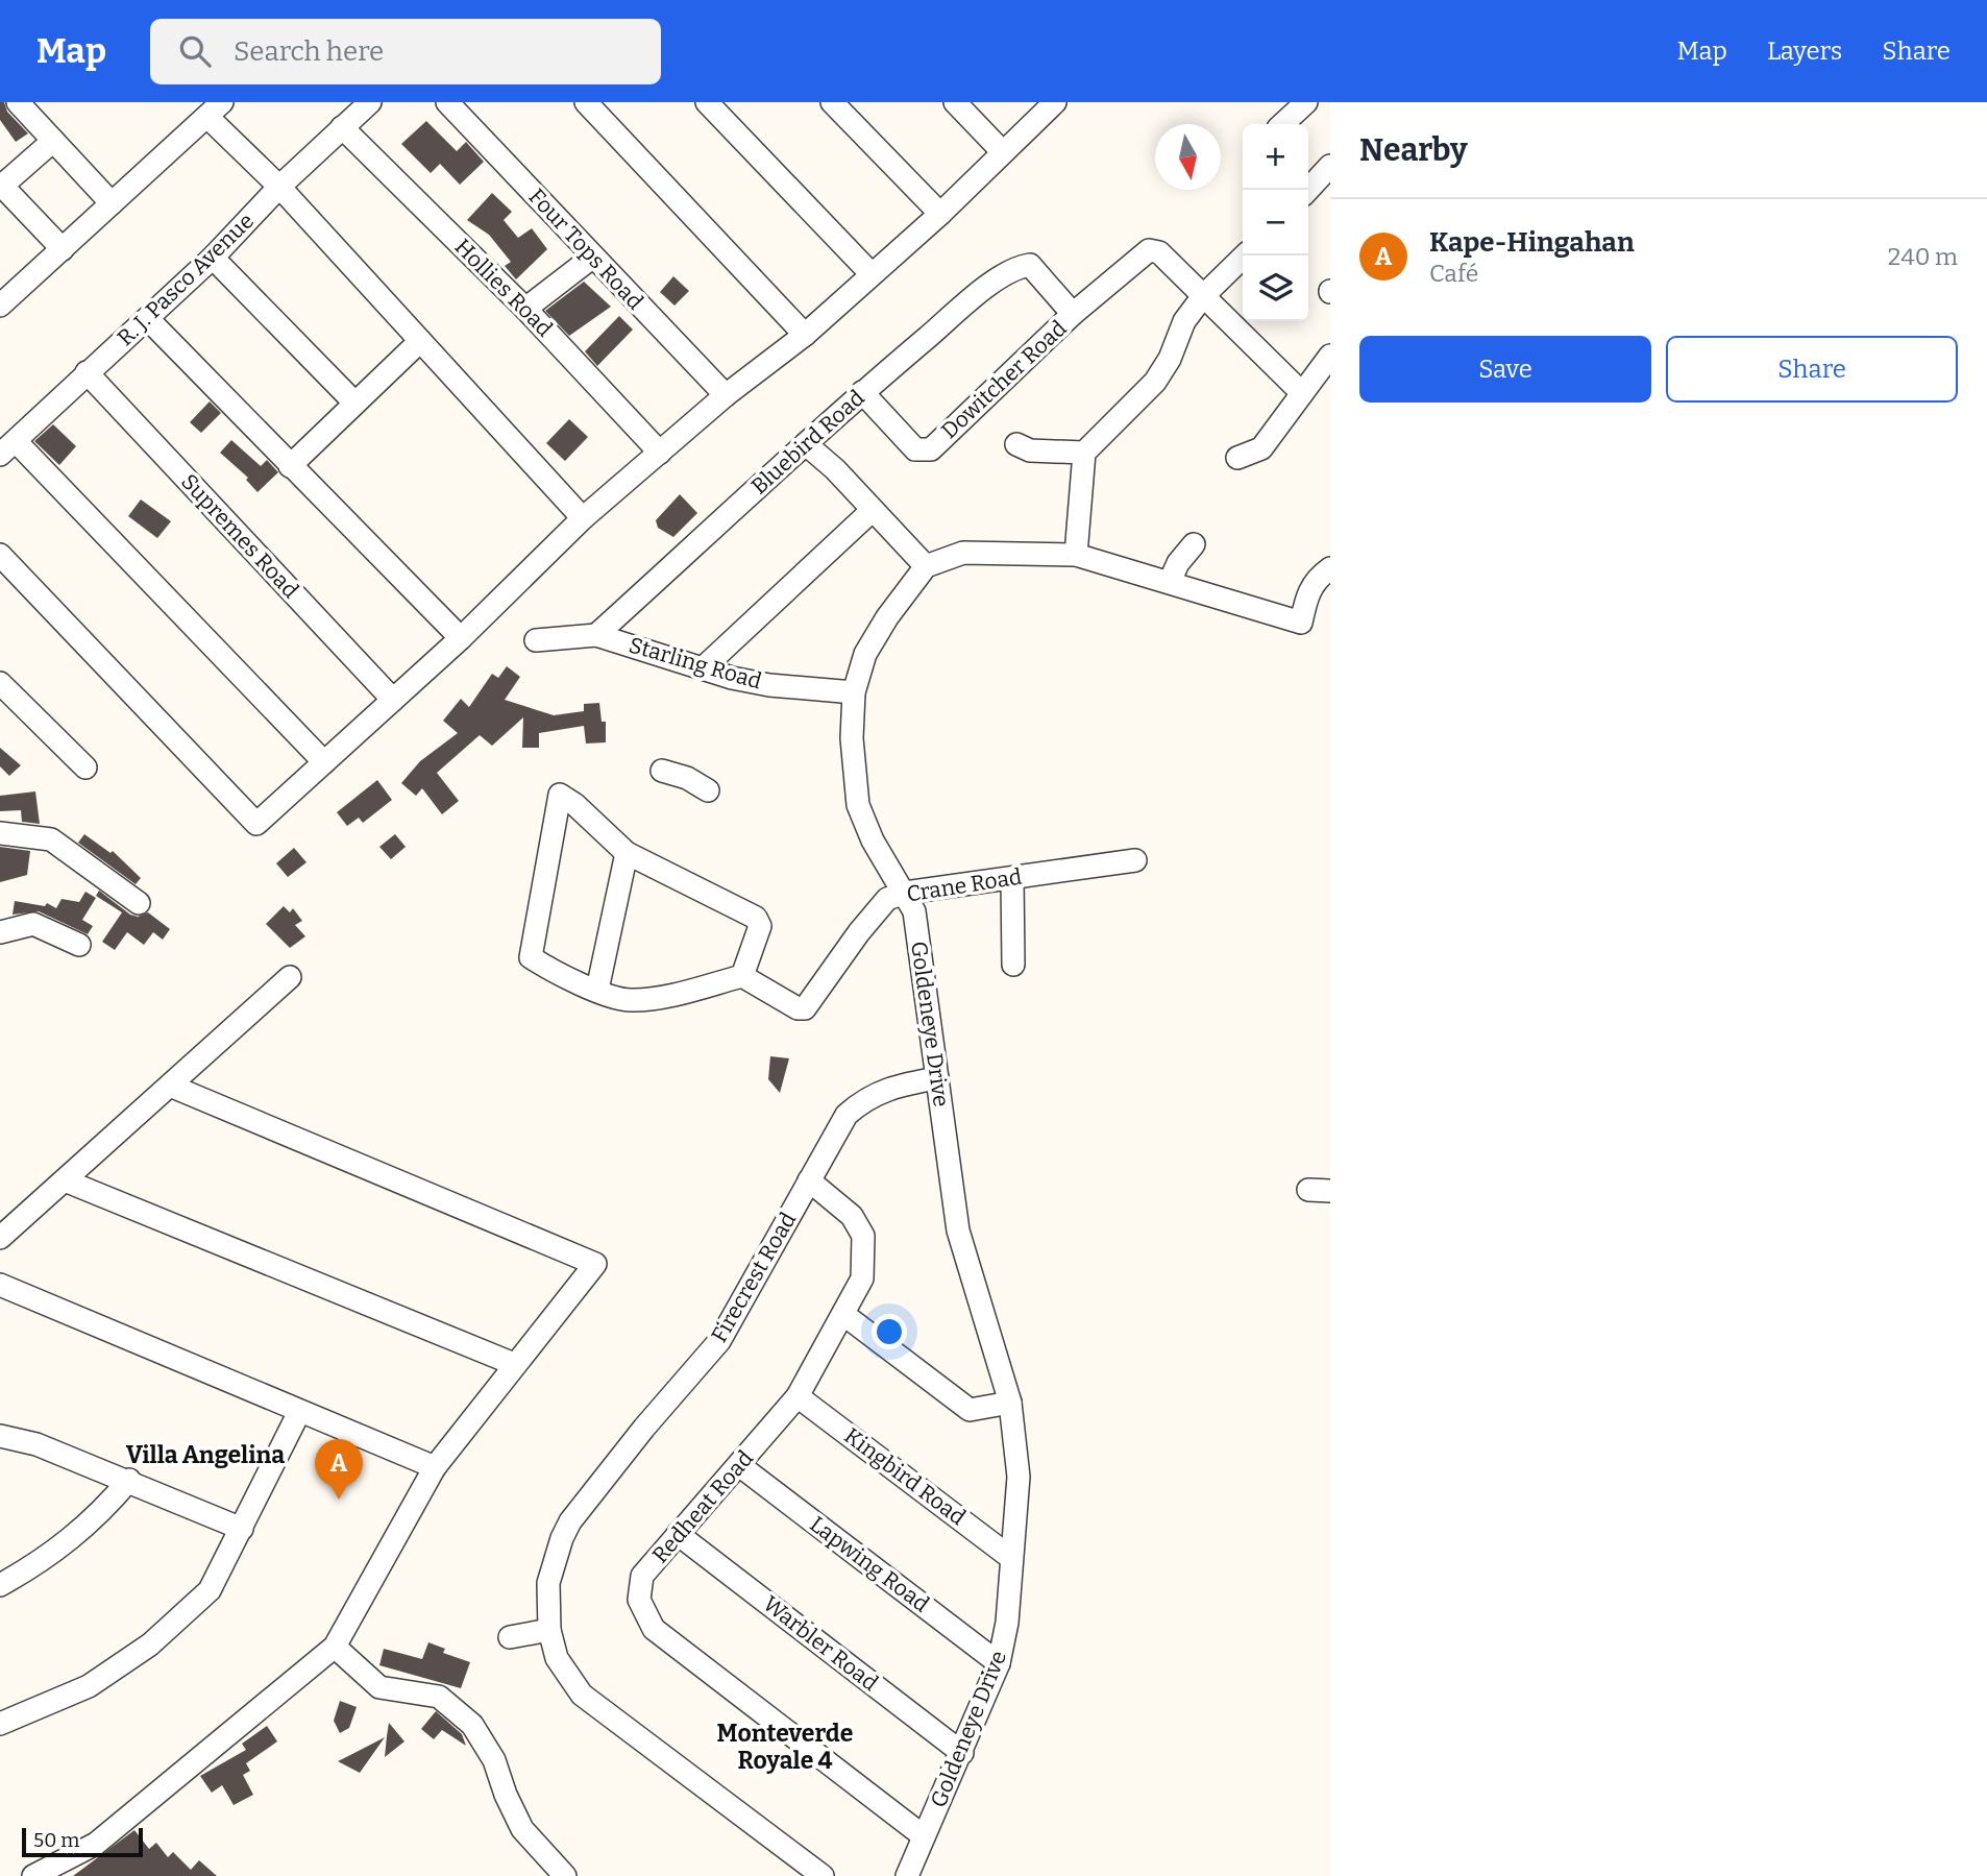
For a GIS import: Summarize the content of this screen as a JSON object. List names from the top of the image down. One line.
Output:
{"streets":{"street":["Four Tops Road","R. J. Pasco Avenue","Hollies Road","Dowitcher Road","Bluebird Road","Supremes Road","Starling Road","Crane Road","Goldeneye Drive","Firecrest Road","Kingbird Road","Redheat Road","Lapwing Road","Warbler Road"]},"crossings":[["R. J. Pasco Avenue","Hollies Road"],["R. J. Pasco Avenue","Supremes Road"],["Dowitcher Road","Bluebird Road"],["Bluebird Road","Starling Road"],["Starling Road","Goldeneye Drive"],["Crane Road","Goldeneye Drive"],["Goldeneye Drive","Firecrest Road"],["Goldeneye Drive","Kingbird Road"],["Goldeneye Drive","Redheat Road"],["Goldeneye Drive","Lapwing Road"],["Goldeneye Drive","Warbler Road"],["Firecrest Road","Redheat Road"],["Kingbird Road","Redheat Road"],["Redheat Road","Lapwing Road"],["Redheat Road","Warbler Road"]],"districts":["Villa Angelina","Monteverde Royale 4"],"scale_bar":"50 m","north":"bottom","page":{"header":"Map","search":"Search here","nav":["Map","Layers","Share"],"heading":"Nearby","map_buttons":["+","−"],"list":[{"mark":"A","name":"Kape-Hingahan","note":"Café","value":"240 m"}],"buttons":["Save","Share"],"pins":"A","scale":"50 m"}}
